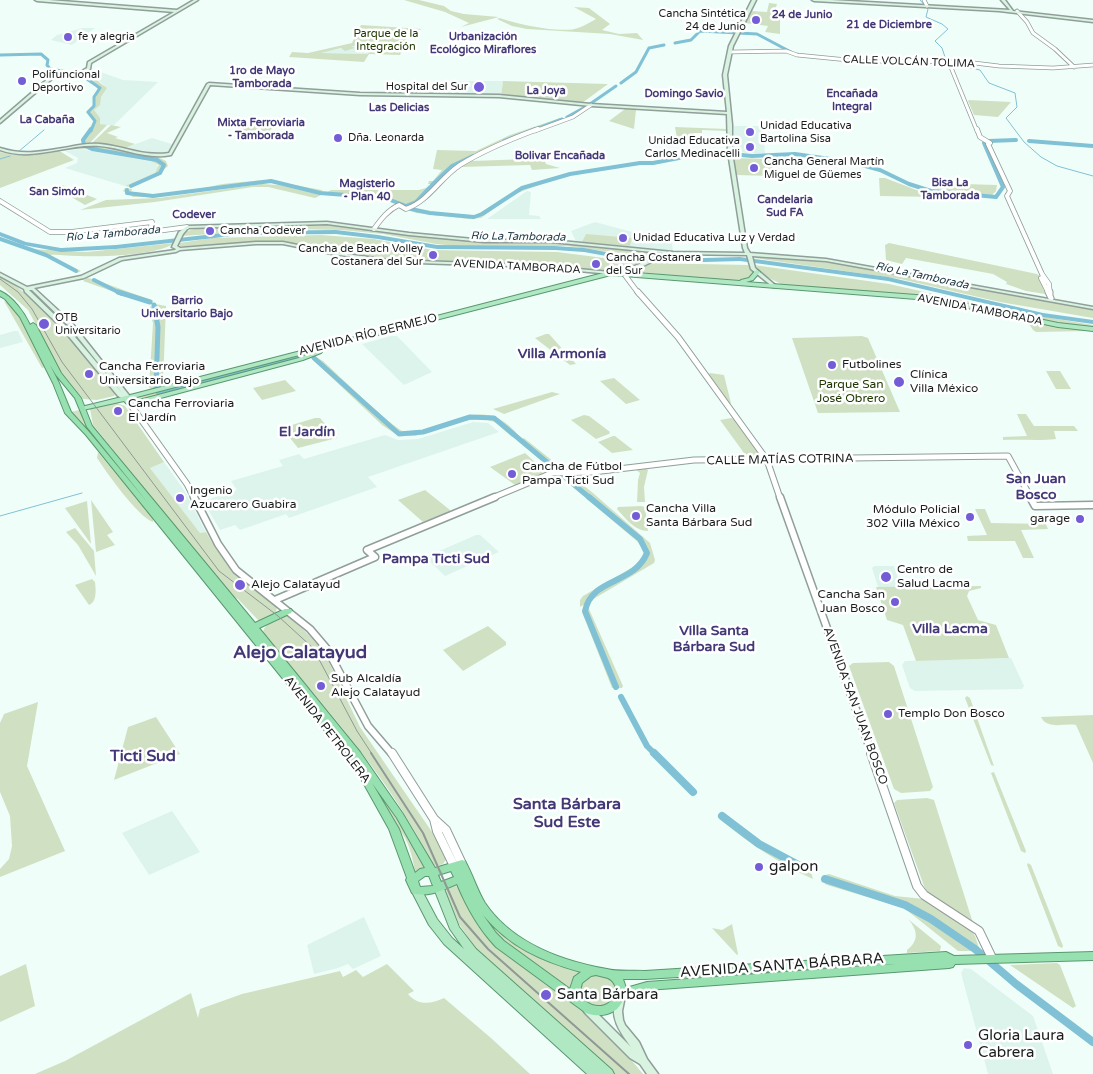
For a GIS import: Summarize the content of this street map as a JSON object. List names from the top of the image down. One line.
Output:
{"streets":{"highway":["AVENIDA PETROLERA","AVENIDA SANTA BÁRBARA"],"main road":["AVENIDA TAMBORADA","AVENIDA RÍO BERMEJO"],"street":["CALLE VOLCÁN TOLIMA","CALLE MATÍAS COTRINA","AVENIDA SAN JUAN BOSCO"]},"crossings":[["AVENIDA TAMBORADA","AVENIDA RÍO BERMEJO"],["AVENIDA TAMBORADA","AVENIDA SAN JUAN BOSCO"],["AVENIDA RÍO BERMEJO","AVENIDA SAN JUAN BOSCO"],["AVENIDA RÍO BERMEJO","AVENIDA PETROLERA"],["CALLE MATÍAS COTRINA","AVENIDA SAN JUAN BOSCO"],["AVENIDA SAN JUAN BOSCO","AVENIDA SANTA BÁRBARA"]],"districts":["24 de Junio","21 de Diciembre","Urbanización Ecológico Miraflores","1ro de Mayo Tamborada","La Joya","Domingo Savio","Encañada Integral","Las Delicias","La Cabaña","Mixta Ferroviaria - Tamborada","Bolivar Encañada","Bisa La Tamborada","Magisterio - Plan 40","San Simón","Candelaria Sud FA","Codever","Barrio Universitario Bajo","Villa Armonía","El Jardín","San Juan Bosco","Pampa Ticti Sud","Villa Lacma","Villa Santa Bárbara Sud","Alejo Calatayud","Ticti Sud","Santa Bárbara Sud Este"],"water":["Río La Tamborada"],"parks":["Parque de la Integración","Parque San José Obrero"],"places":["Cancha Sintética 24 de Junio","fe y alegria","Polifuncional Deportivo","Hospital del Sur","Unidad Educativa Bartolina Sisa","Dña. Leonarda","Unidad Educativa Carlos Medinacelli","Cancha General Martín Miguel de Güemes","Cancha Codever","Unidad Educativa Luz y Verdad","Cancha de Beach Volley Costanera del Sur","Cancha Costanera del Sur","OTB Universitario","Futbolines","Cancha Ferroviaria Universitario Bajo","Clínica Villa México","Cancha Ferroviaria El Jardín","Cancha de Fútbol Pampa Ticti Sud","Ingenio Azucarero Guabira","Cancha Villa Santa Bárbara Sud","Módulo Policial 302 Villa México","garage","Centro de Salud Lacma","Alejo Calatayud","Cancha San Juan Bosco","Sub Alcaldía Alejo Calatayud","Templo Don Bosco","galpon","Santa Bárbara","Gloria Laura Cabrera"]}
